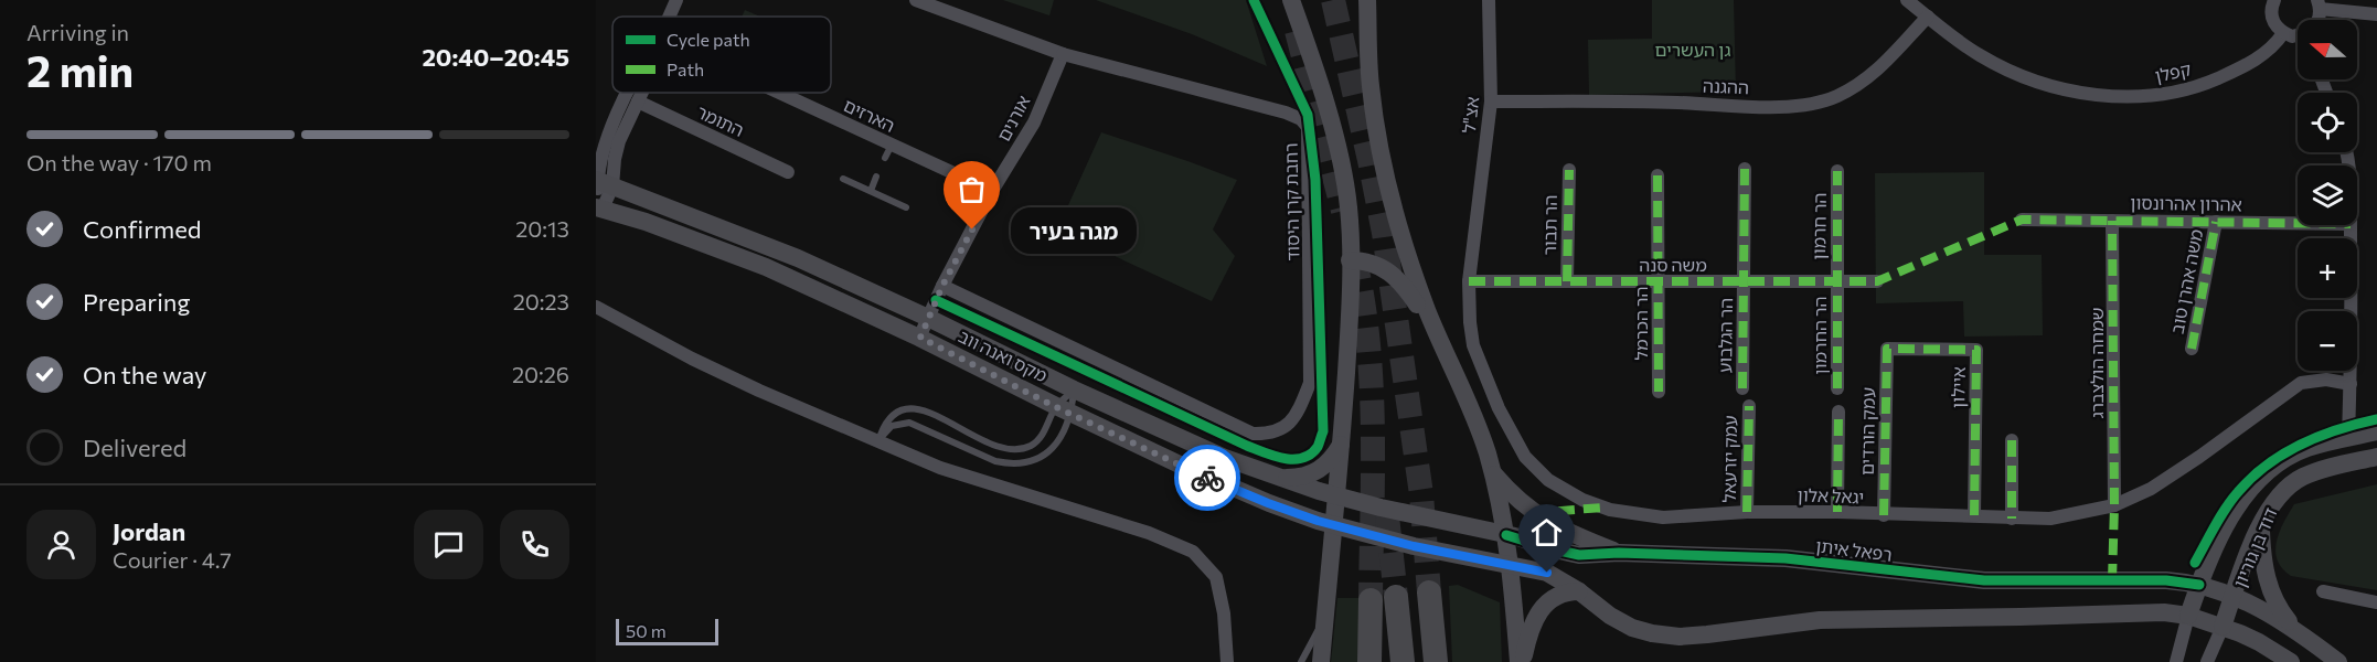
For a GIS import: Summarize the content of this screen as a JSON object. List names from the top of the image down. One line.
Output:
{"streets":{"main road":["מקס ואנה ווב","דוד בן גוריון","רפאל איתן"],"street":["קפלן","ההגנה","הארזים","אצ\"ל","אורנים","התומר","רחבת קרן היסוד","אהרון אהרונסון","הר תבור","הר חרמון","משה סנה","משה אהרן טוב","הר הכרמל","הר הגלבוע","הר החרמון","שמחה הולצברג","איילון","עמק הורדים","עמק יזרעאל","יגאל אלון"]},"crossings":[["קפלן","ההגנה"],["ההגנה","אצ\"ל"],["הארזים","אורנים"],["אצ\"ל","יגאל אלון"],["אורנים","רחבת קרן היסוד"],["אורנים","מקס ואנה ווב"],["אהרון אהרונסון","משה אהרן טוב"],["אהרון אהרונסון","שמחה הולצברג"],["הר תבור","משה סנה"],["הר חרמון","משה סנה"],["הר חרמון","הר החרמון"],["משה סנה","הר הכרמל"],["משה סנה","הר הגלבוע"],["משה סנה","הר החרמון"],["משה סנה","יגאל אלון"],["מקס ואנה ווב","רפאל איתן"],["שמחה הולצברג","יגאל אלון"],["איילון","עמק הורדים"],["איילון","יגאל אלון"],["עמק הורדים","יגאל אלון"],["עמק יזרעאל","יגאל אלון"],["דוד בן גוריון","רפאל איתן"]],"parks":["גן העשרים"],"places":["מגה בעיר"],"legend":["Cycle path","Path"],"scale_bar":"50 m","north":"left","page":{"heading":["2 min","Arriving in","20:40–20:45"],"panel":["Jordan","Courier · 4.7"],"map_buttons":["+","−"],"bar":"On the way · 170 m","list":[["Confirmed","20:13"],["Preparing","20:23"],["On the way","20:26"],"Delivered"],"bubble":"מגה בעיר","scale":"50 m"}}
